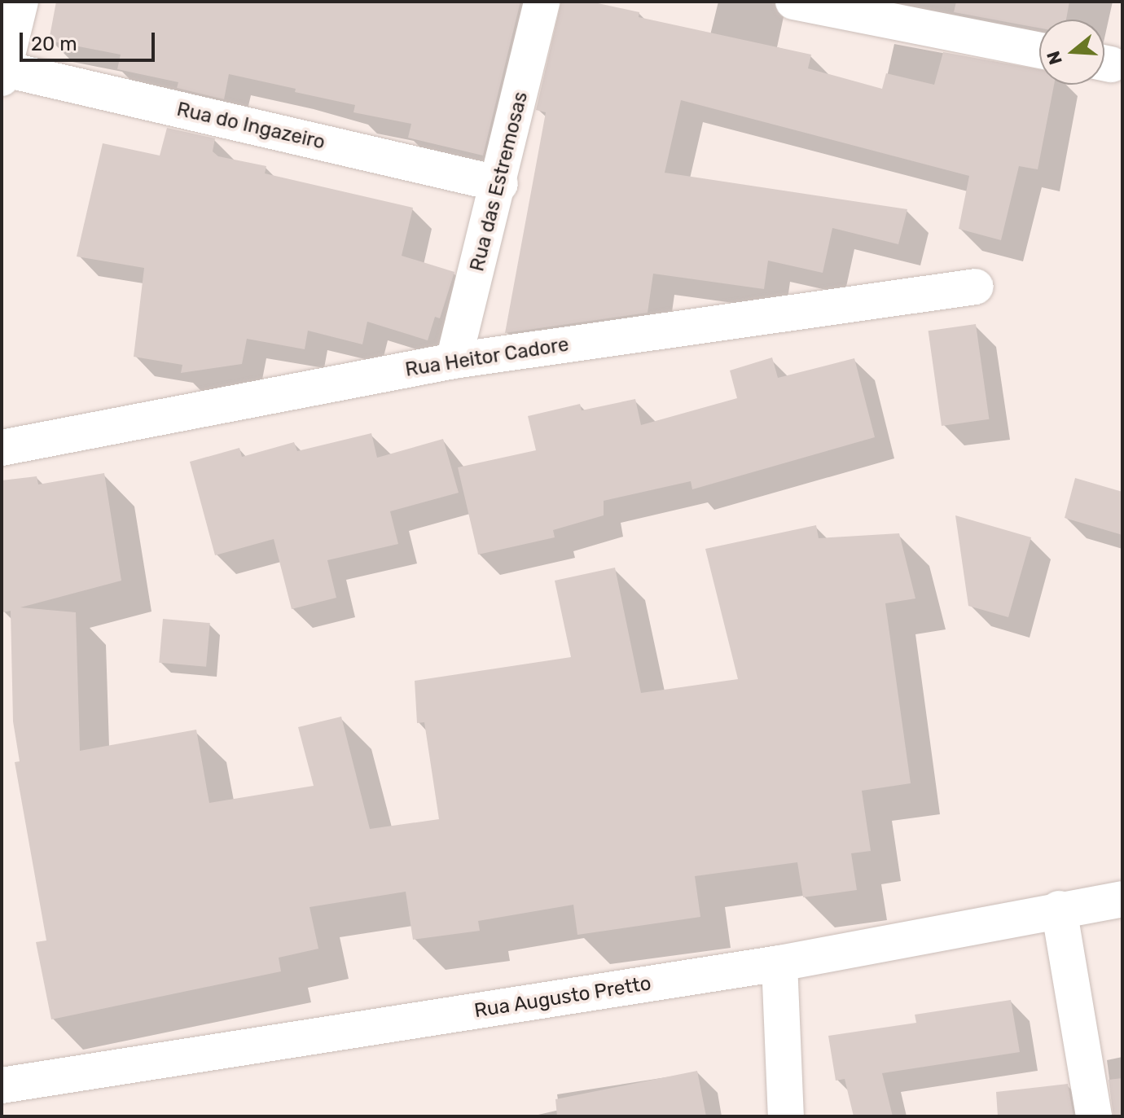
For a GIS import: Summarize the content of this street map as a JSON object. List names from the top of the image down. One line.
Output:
{"streets":{"street":["Rua do Ingazeiro","Rua das Estremosas","Rua Heitor Cadore","Rua Augusto Pretto"]},"crossings":[["Rua do Ingazeiro","Rua das Estremosas"],["Rua das Estremosas","Rua Heitor Cadore"]],"scale_bar":"20 m","north":"left"}
